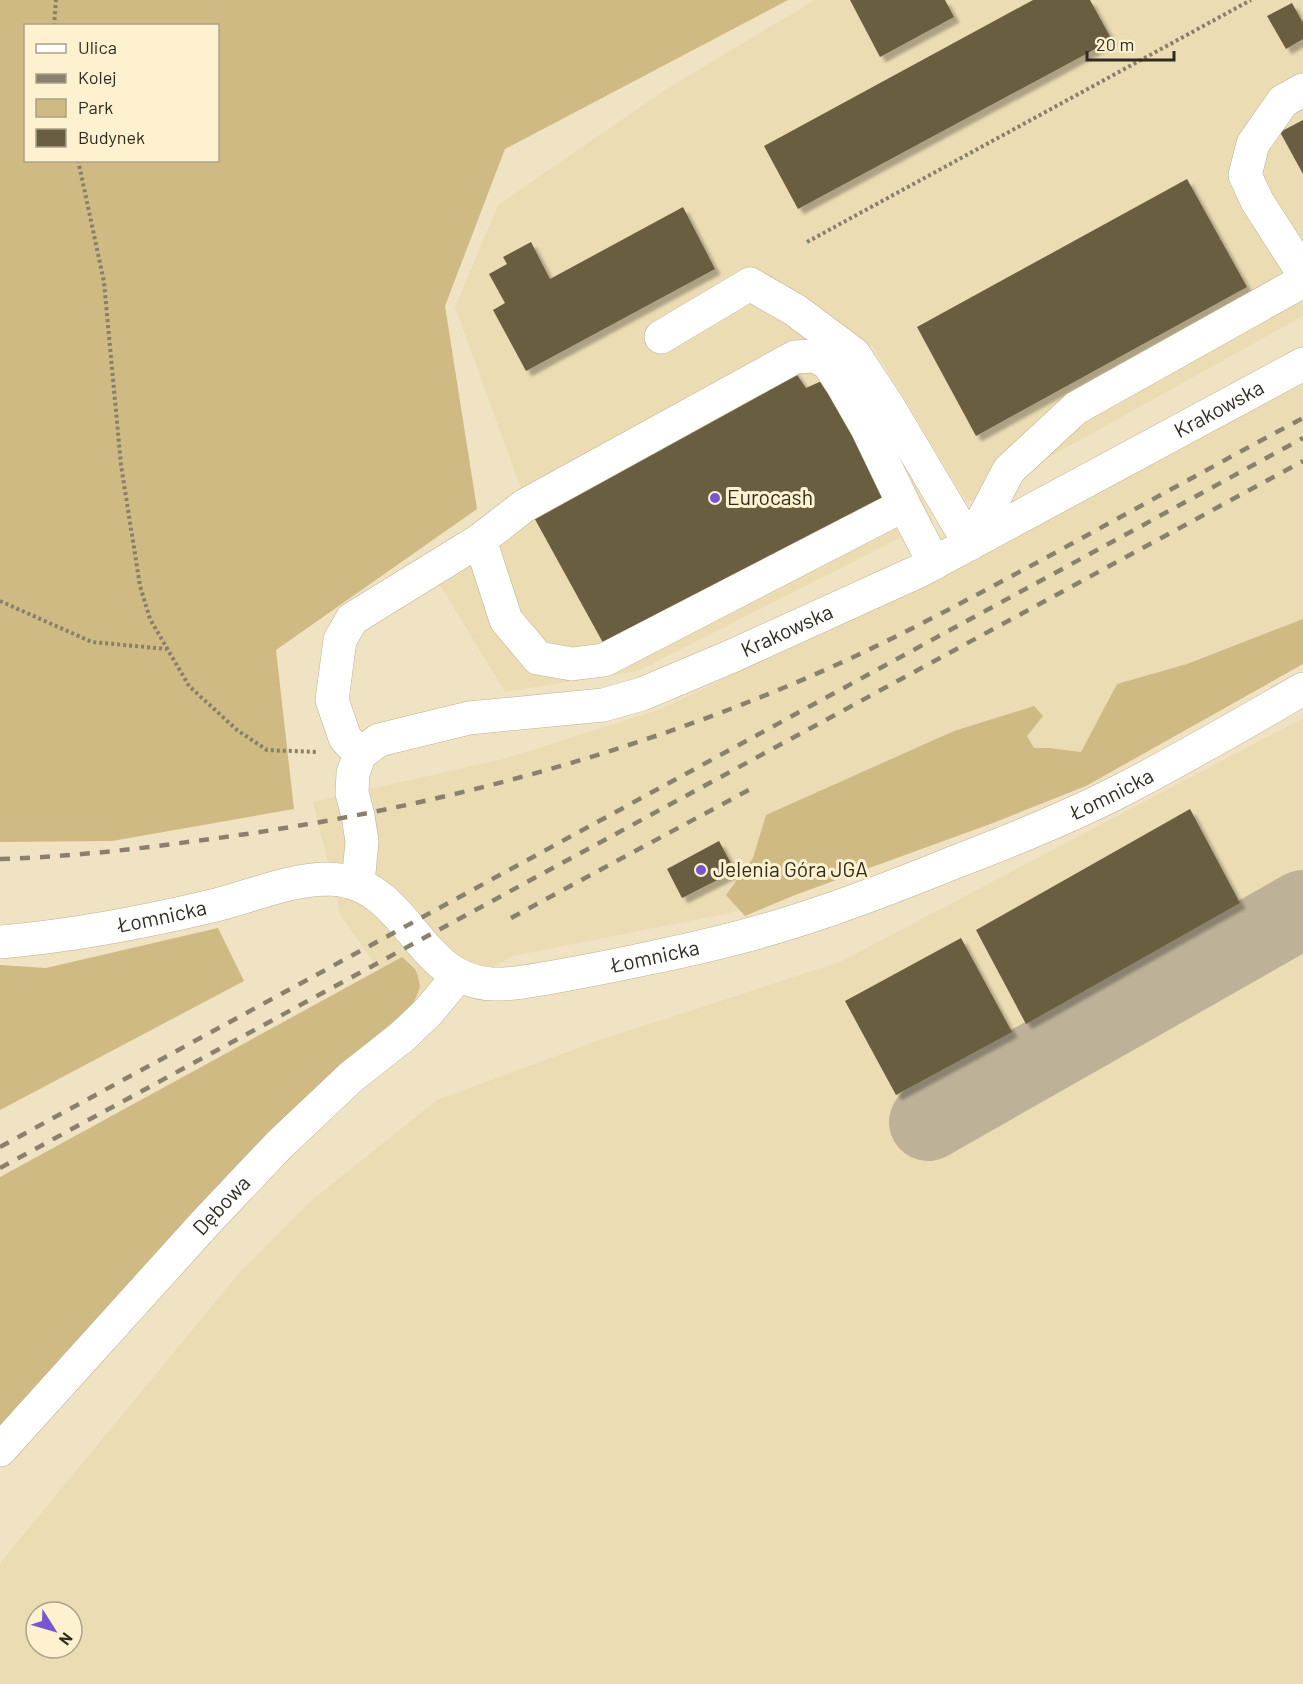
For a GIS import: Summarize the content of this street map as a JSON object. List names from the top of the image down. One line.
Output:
{"streets":{"street":["Krakowska","Łomnicka","Dębowa"]},"crossings":[["Łomnicka","Dębowa"]],"places":["Eurocash","Jelenia Góra JGA"],"legend":["Ulica","Kolej","Park","Budynek"],"scale_bar":"20 m","north":"bottom right"}
